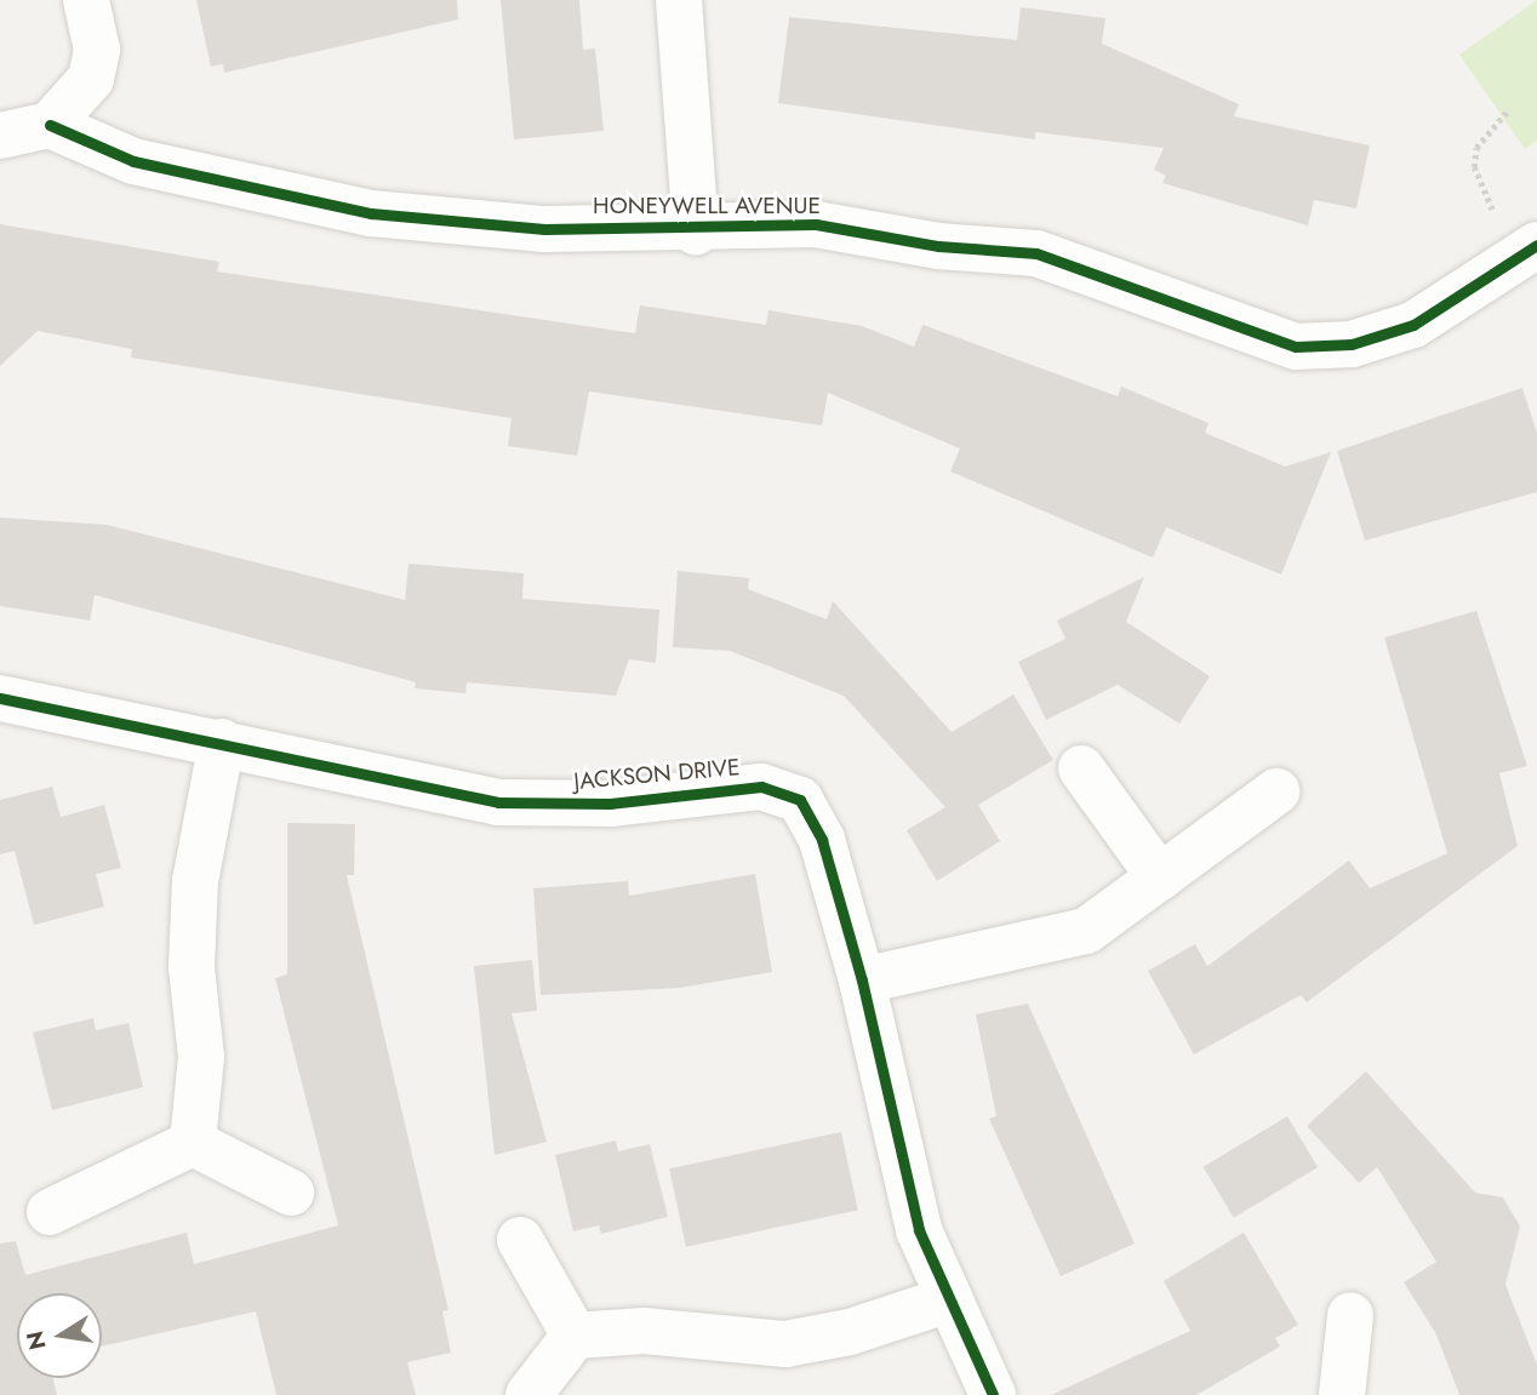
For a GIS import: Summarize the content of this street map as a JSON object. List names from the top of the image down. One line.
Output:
{"streets":{"street":["HONEYWELL AVENUE","JACKSON DRIVE"]},"north":"left"}
